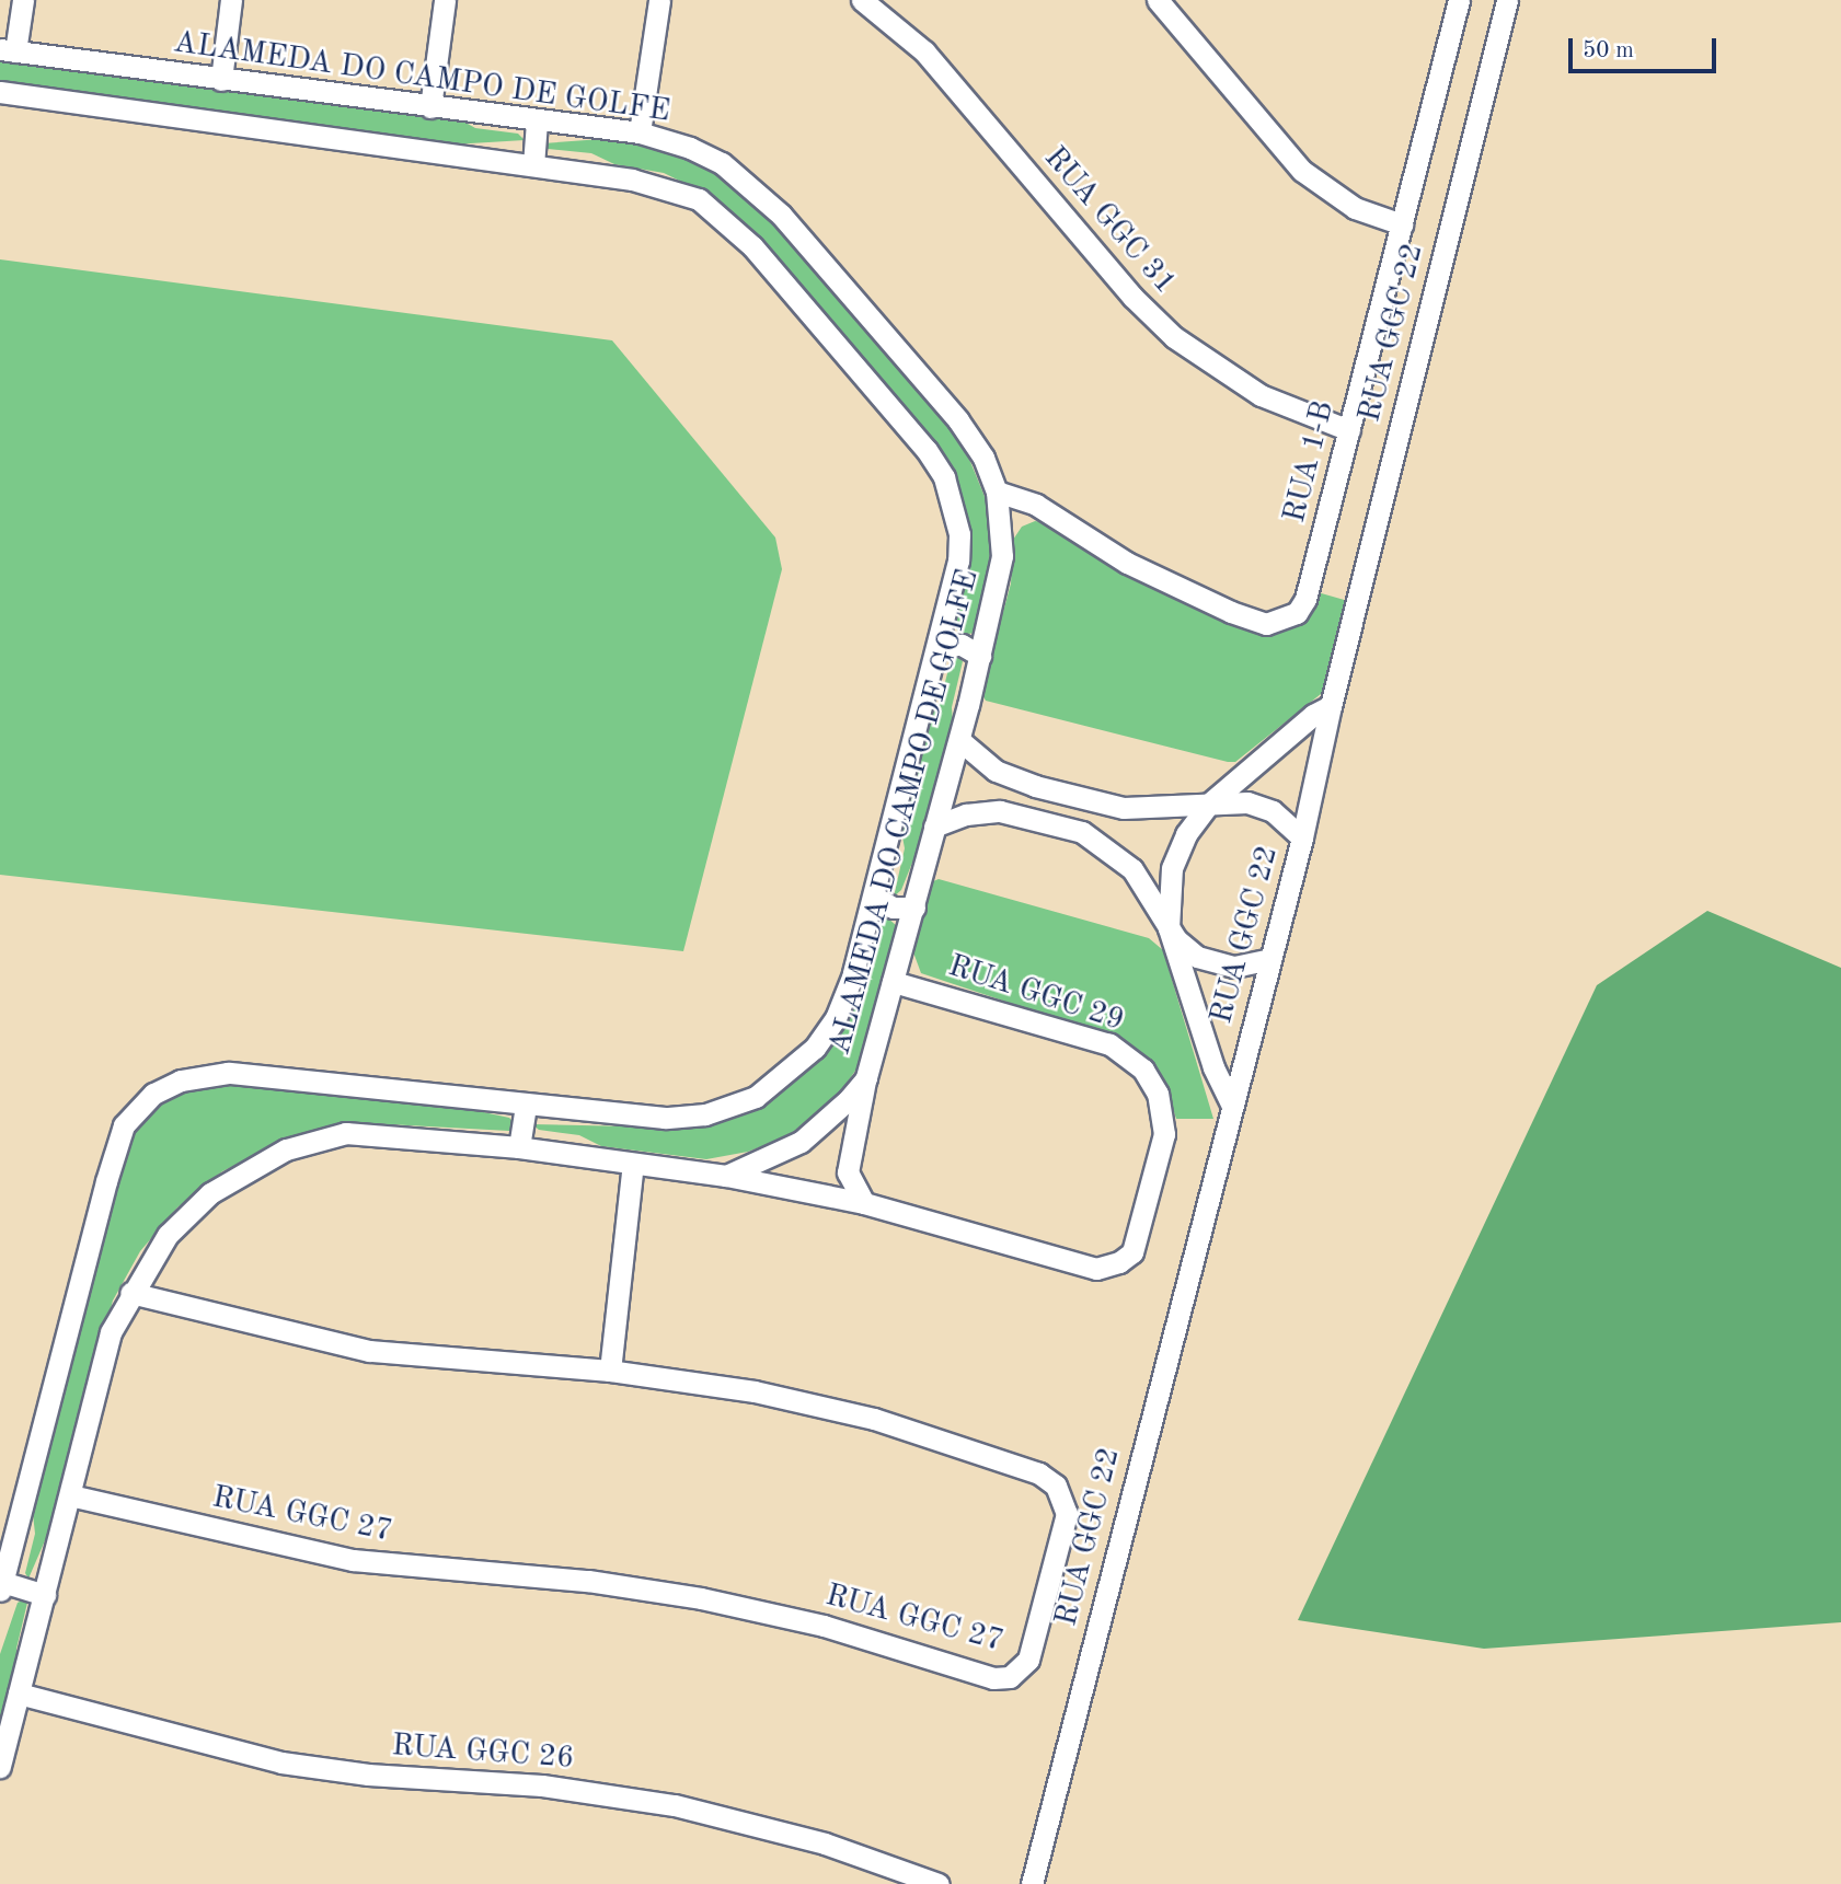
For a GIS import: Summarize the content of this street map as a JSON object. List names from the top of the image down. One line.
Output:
{"streets":{"street":["ALAMEDA DO CAMPO DE GOLFE","RUA GGC 31","RUA GGC 22","RUA 1-B","RUA GGC 29","RUA GGC 27","RUA GGC 26"]},"crossings":[["ALAMEDA DO CAMPO DE GOLFE","RUA 1-B"],["ALAMEDA DO CAMPO DE GOLFE","RUA GGC 29"],["RUA GGC 31","RUA 1-B"]],"scale_bar":"50 m"}
